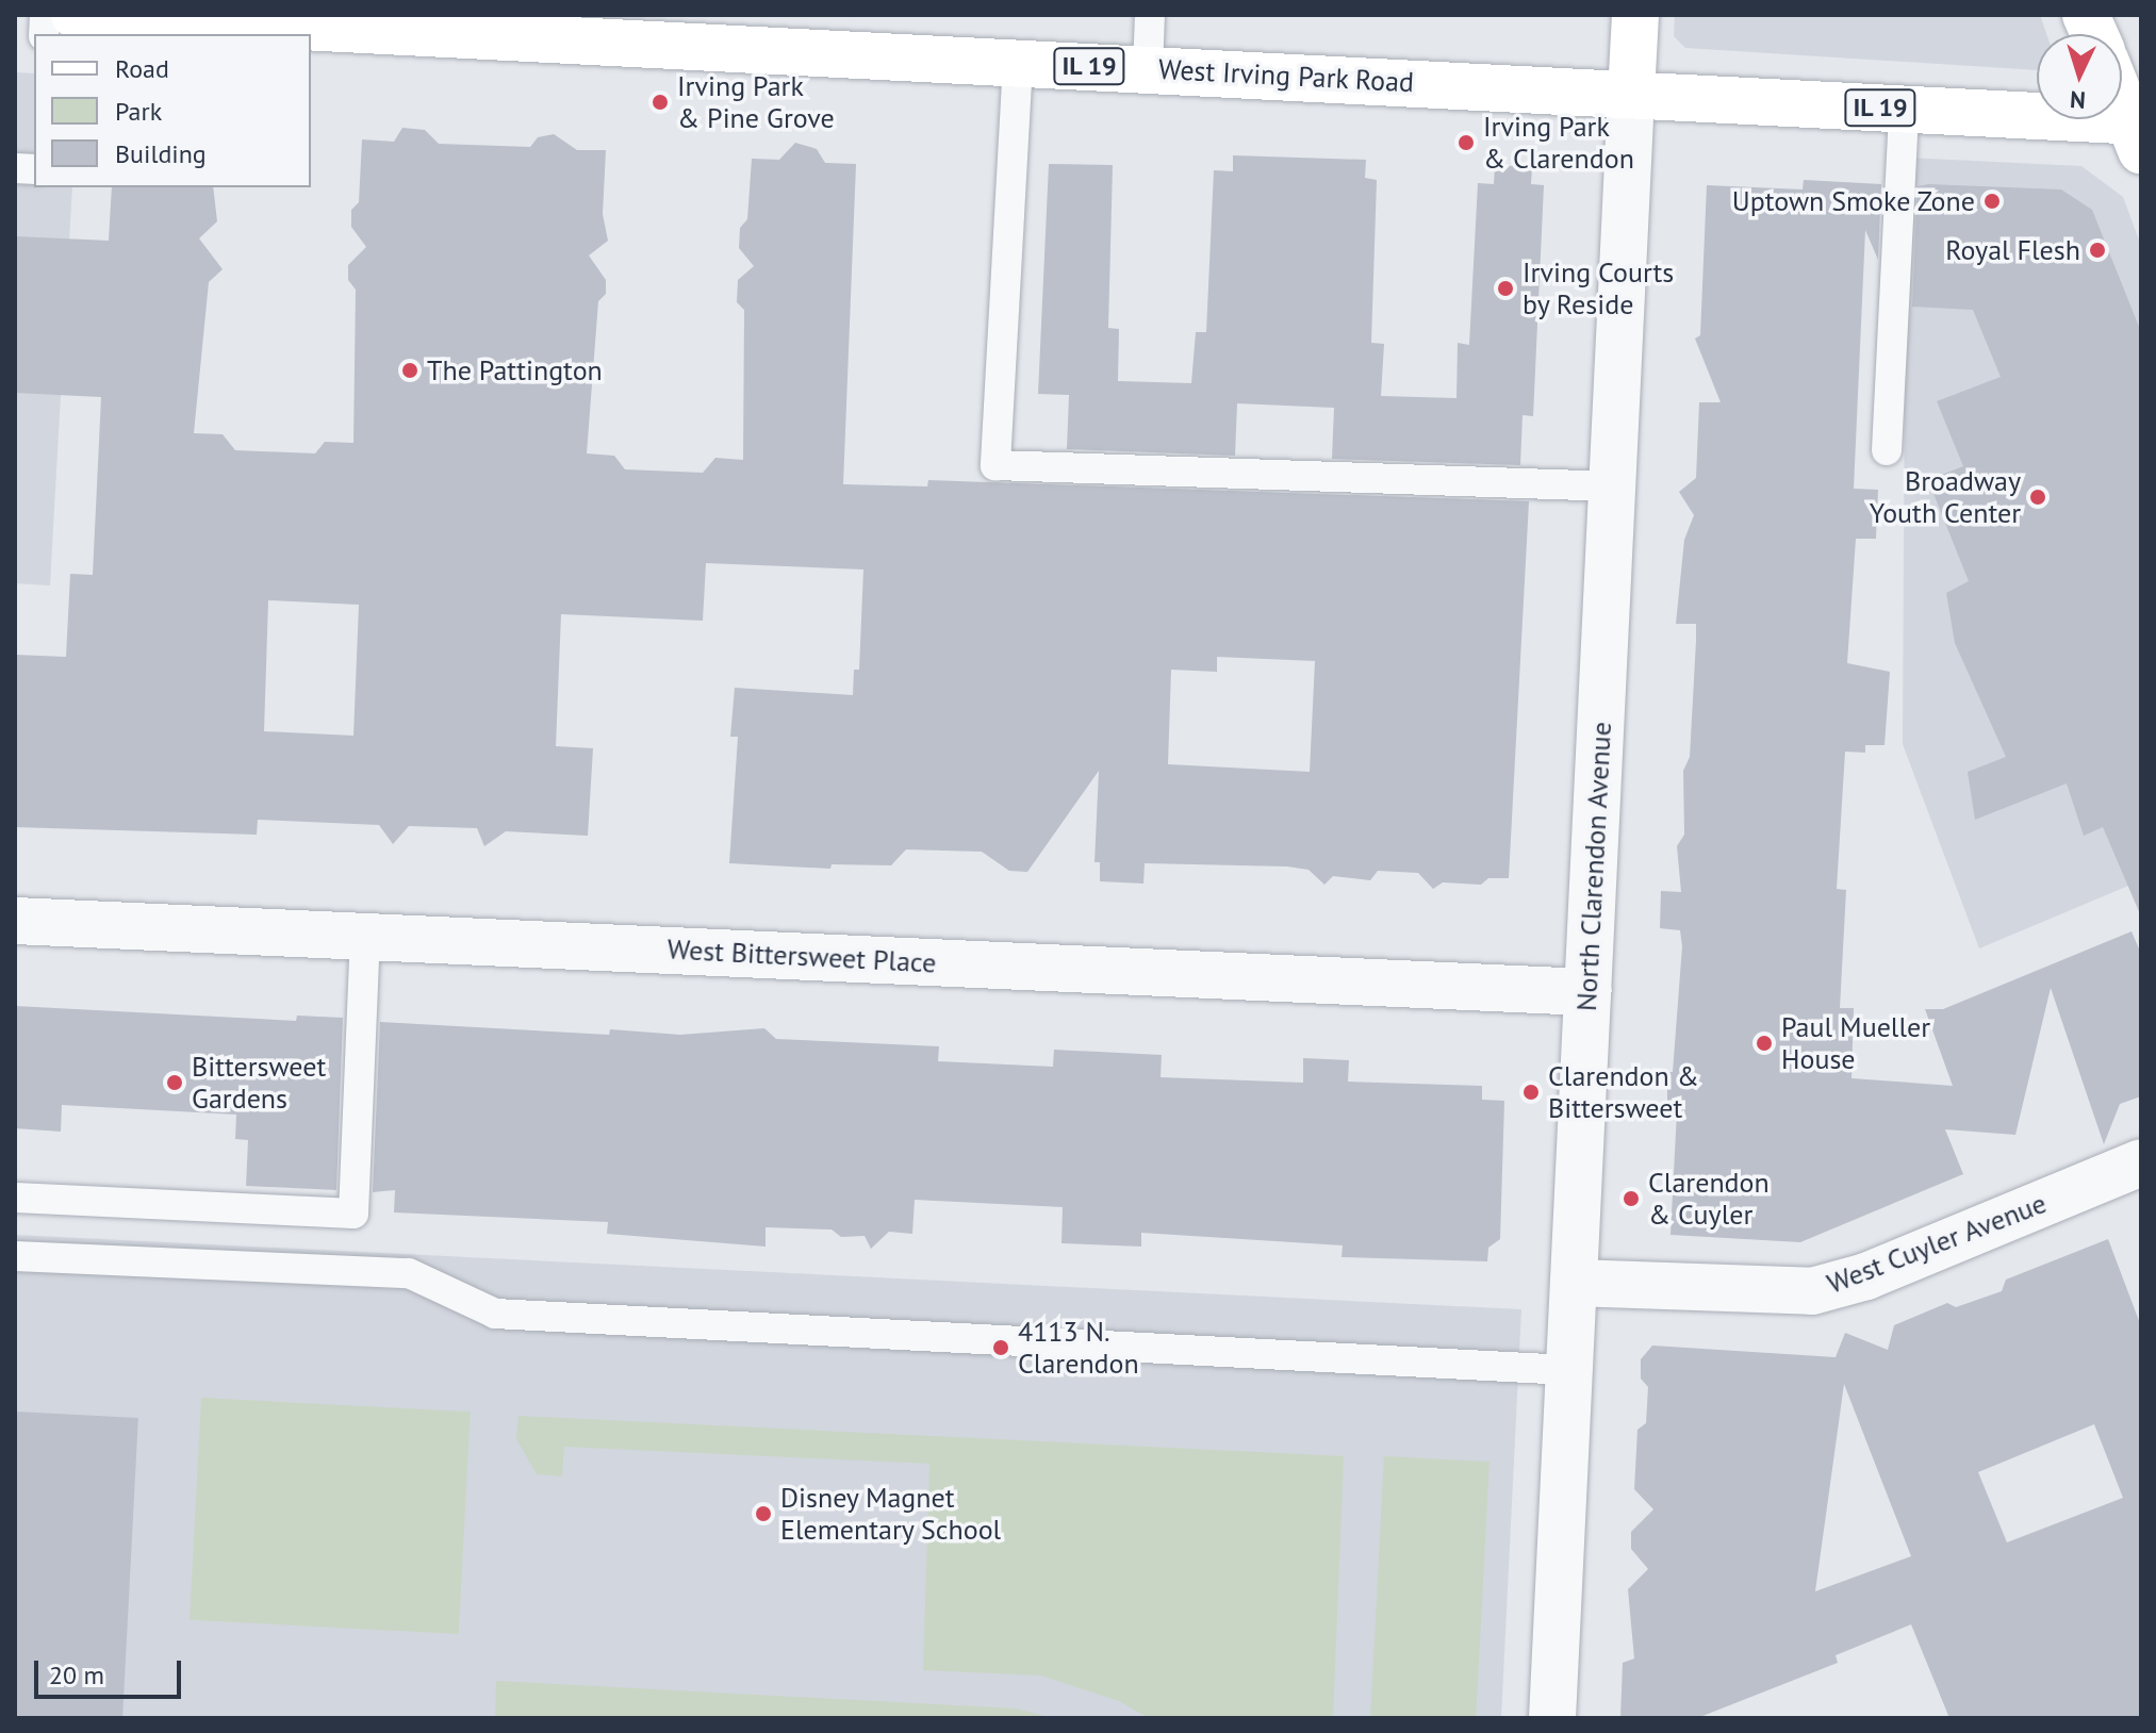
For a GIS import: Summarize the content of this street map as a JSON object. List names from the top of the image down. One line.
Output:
{"streets":{"main road":["IL 19","West Irving Park Road","North Clarendon Avenue"],"street":["West Bittersweet Place","West Cuyler Avenue"]},"crossings":[["West Irving Park Road","North Clarendon Avenue"],["North Clarendon Avenue","West Bittersweet Place"],["North Clarendon Avenue","West Cuyler Avenue"]],"places":["Irving Park & Pine Grove","Irving Park & Clarendon","Uptown Smoke Zone","Royal Flesh","Irving Courts by Reside","The Pattington","Broadway Youth Center","Paul Mueller House","Bittersweet Gardens","Clarendon & Bittersweet","Clarendon & Cuyler","4113 N. Clarendon","Disney Magnet Elementary School"],"legend":["Road","Park","Building"],"scale_bar":"20 m","north":"bottom"}
